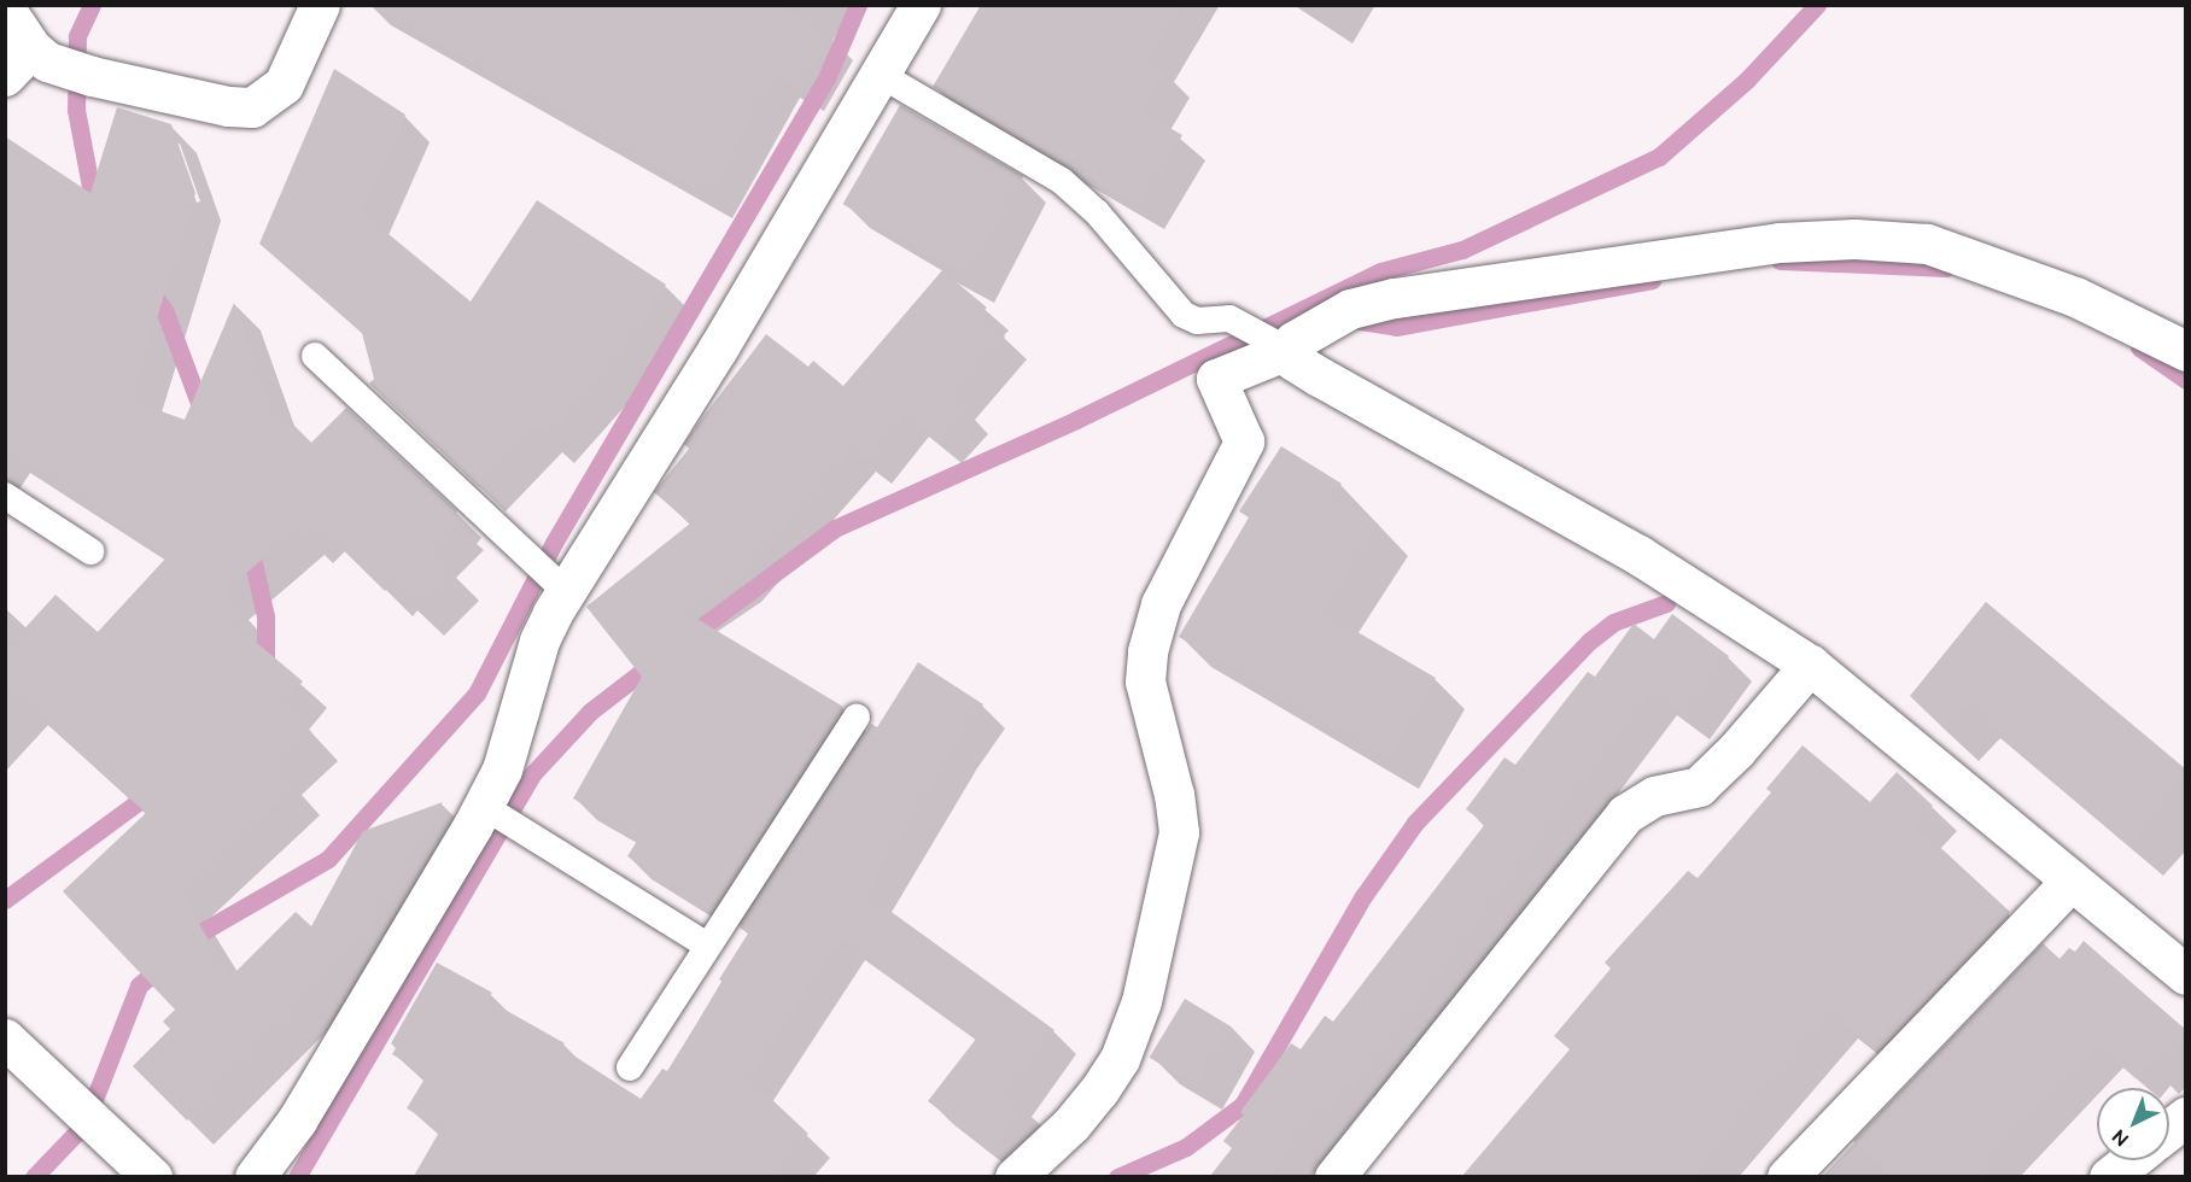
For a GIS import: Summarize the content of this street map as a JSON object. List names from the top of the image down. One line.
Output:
{"north":"bottom left"}
